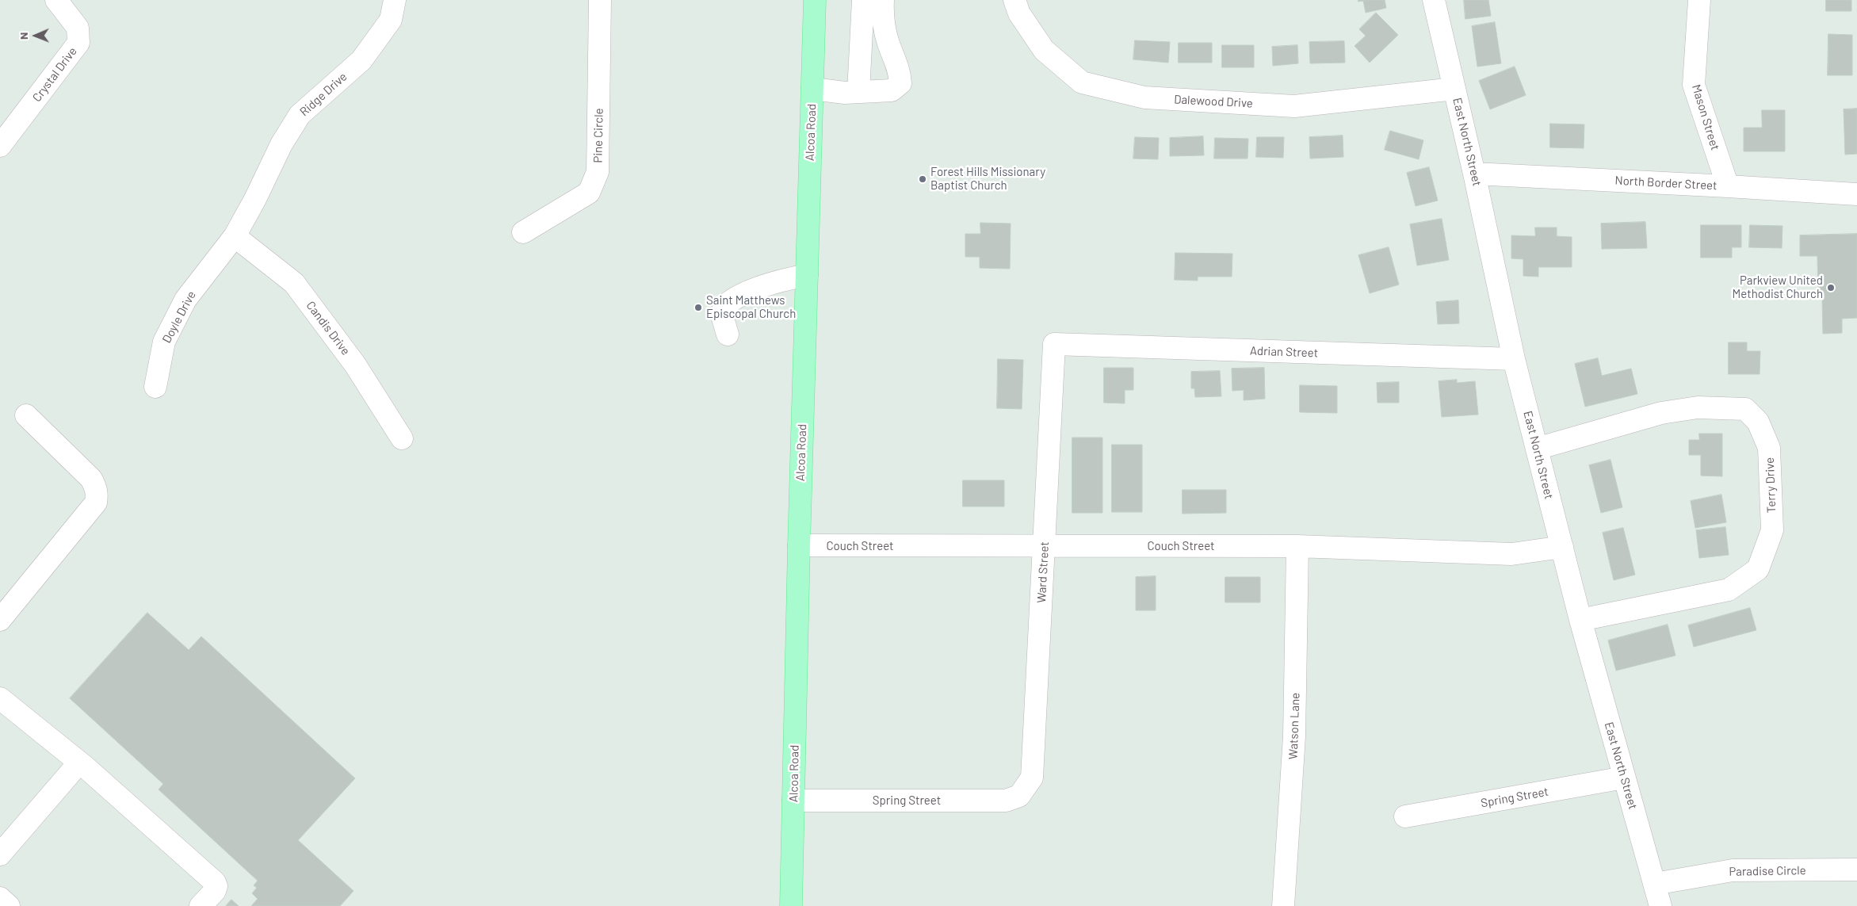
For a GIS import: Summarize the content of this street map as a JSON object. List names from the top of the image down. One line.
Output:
{"streets":{"main road":["Alcoa Road"],"street":["Crystal Drive","Ridge Drive","Dalewood Drive","Mason Street","Pine Circle","East North Street","North Border Street","Doyle Drive","Candis Drive","Adrian Street","Terry Drive","Couch Street","Ward Street","Watson Lane","Spring Street","Paradise Circle"]},"crossings":[["Ridge Drive","Doyle Drive"],["Ridge Drive","Candis Drive"],["Dalewood Drive","East North Street"],["Mason Street","North Border Street"],["Alcoa Road","Couch Street"],["Alcoa Road","Spring Street"],["East North Street","North Border Street"],["East North Street","Adrian Street"],["East North Street","Terry Drive"],["East North Street","Couch Street"],["East North Street","Spring Street"],["East North Street","Paradise Circle"],["Doyle Drive","Candis Drive"],["Adrian Street","Ward Street"],["Couch Street","Ward Street"],["Couch Street","Watson Lane"],["Ward Street","Spring Street"]],"places":["Forest Hills Missionary Baptist Church","Parkview United Methodist Church","Saint Matthews Episcopal Church"],"north":"left"}
